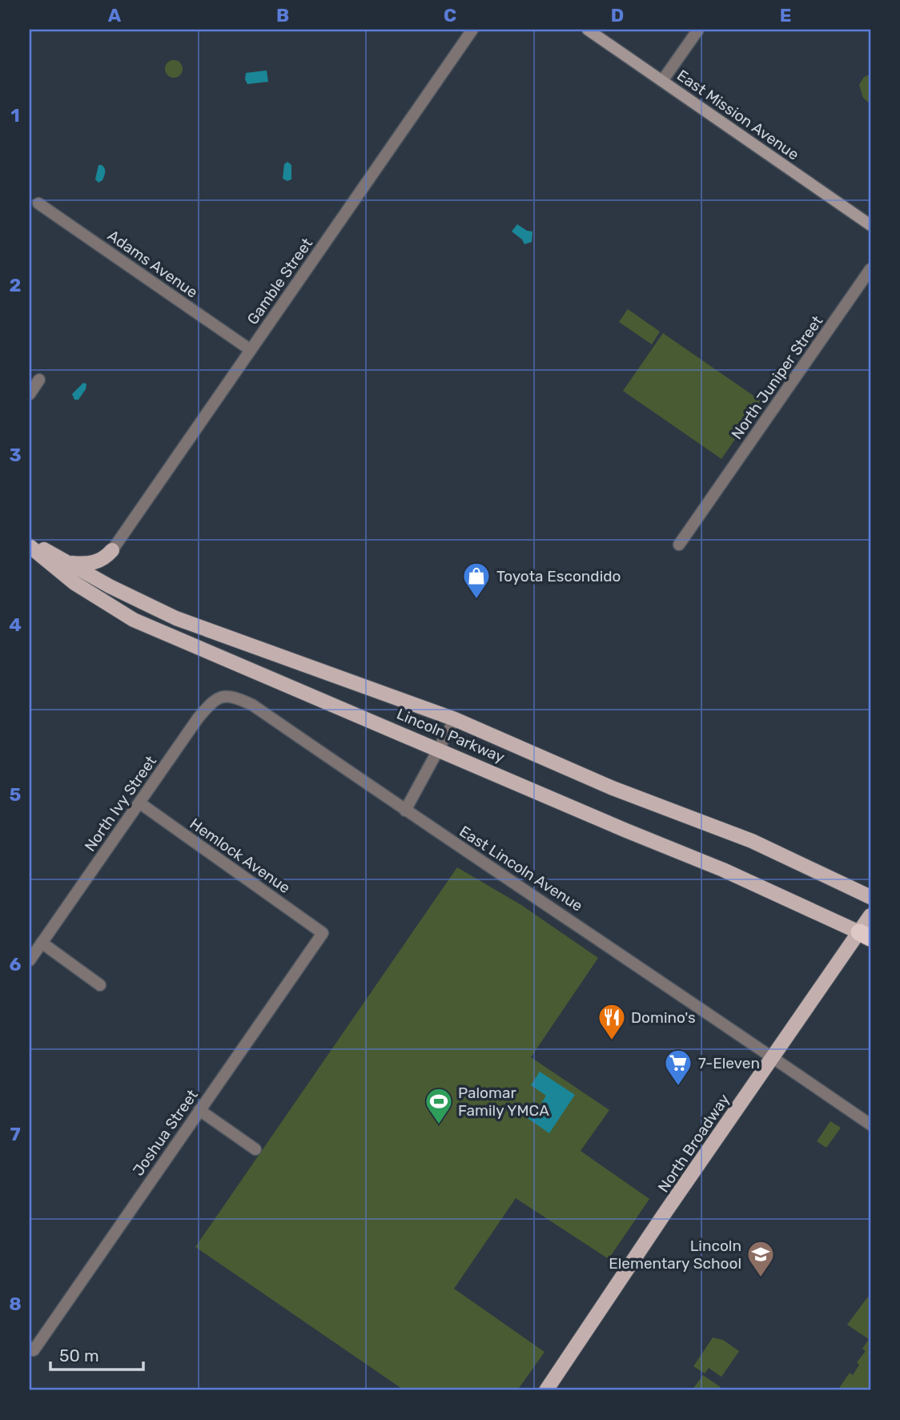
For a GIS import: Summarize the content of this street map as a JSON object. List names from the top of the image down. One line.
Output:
{"streets":{"main road":["East Mission Avenue","Lincoln Parkway","North Broadway"],"street":["Adams Avenue","Gamble Street","North Juniper Street","North Ivy Street","Hemlock Avenue","East Lincoln Avenue","Joshua Street"]},"crossings":[["Adams Avenue","Gamble Street"],["Lincoln Parkway","North Broadway"],["North Ivy Street","Hemlock Avenue"],["North Ivy Street","East Lincoln Avenue"],["Hemlock Avenue","Joshua Street"],["East Lincoln Avenue","North Broadway"]],"places":{"shop":["Toyota Escondido"],"restaurant":["Domino's"],"supermarket":["7-Eleven"],"sports":["Palomar Family YMCA"],"school or university":["Lincoln Elementary School"]},"scale_bar":"50 m","grid":{"columns":["A","B","C","D","E"],"rows":["1","2","3","4","5","6","7","8"]}}
